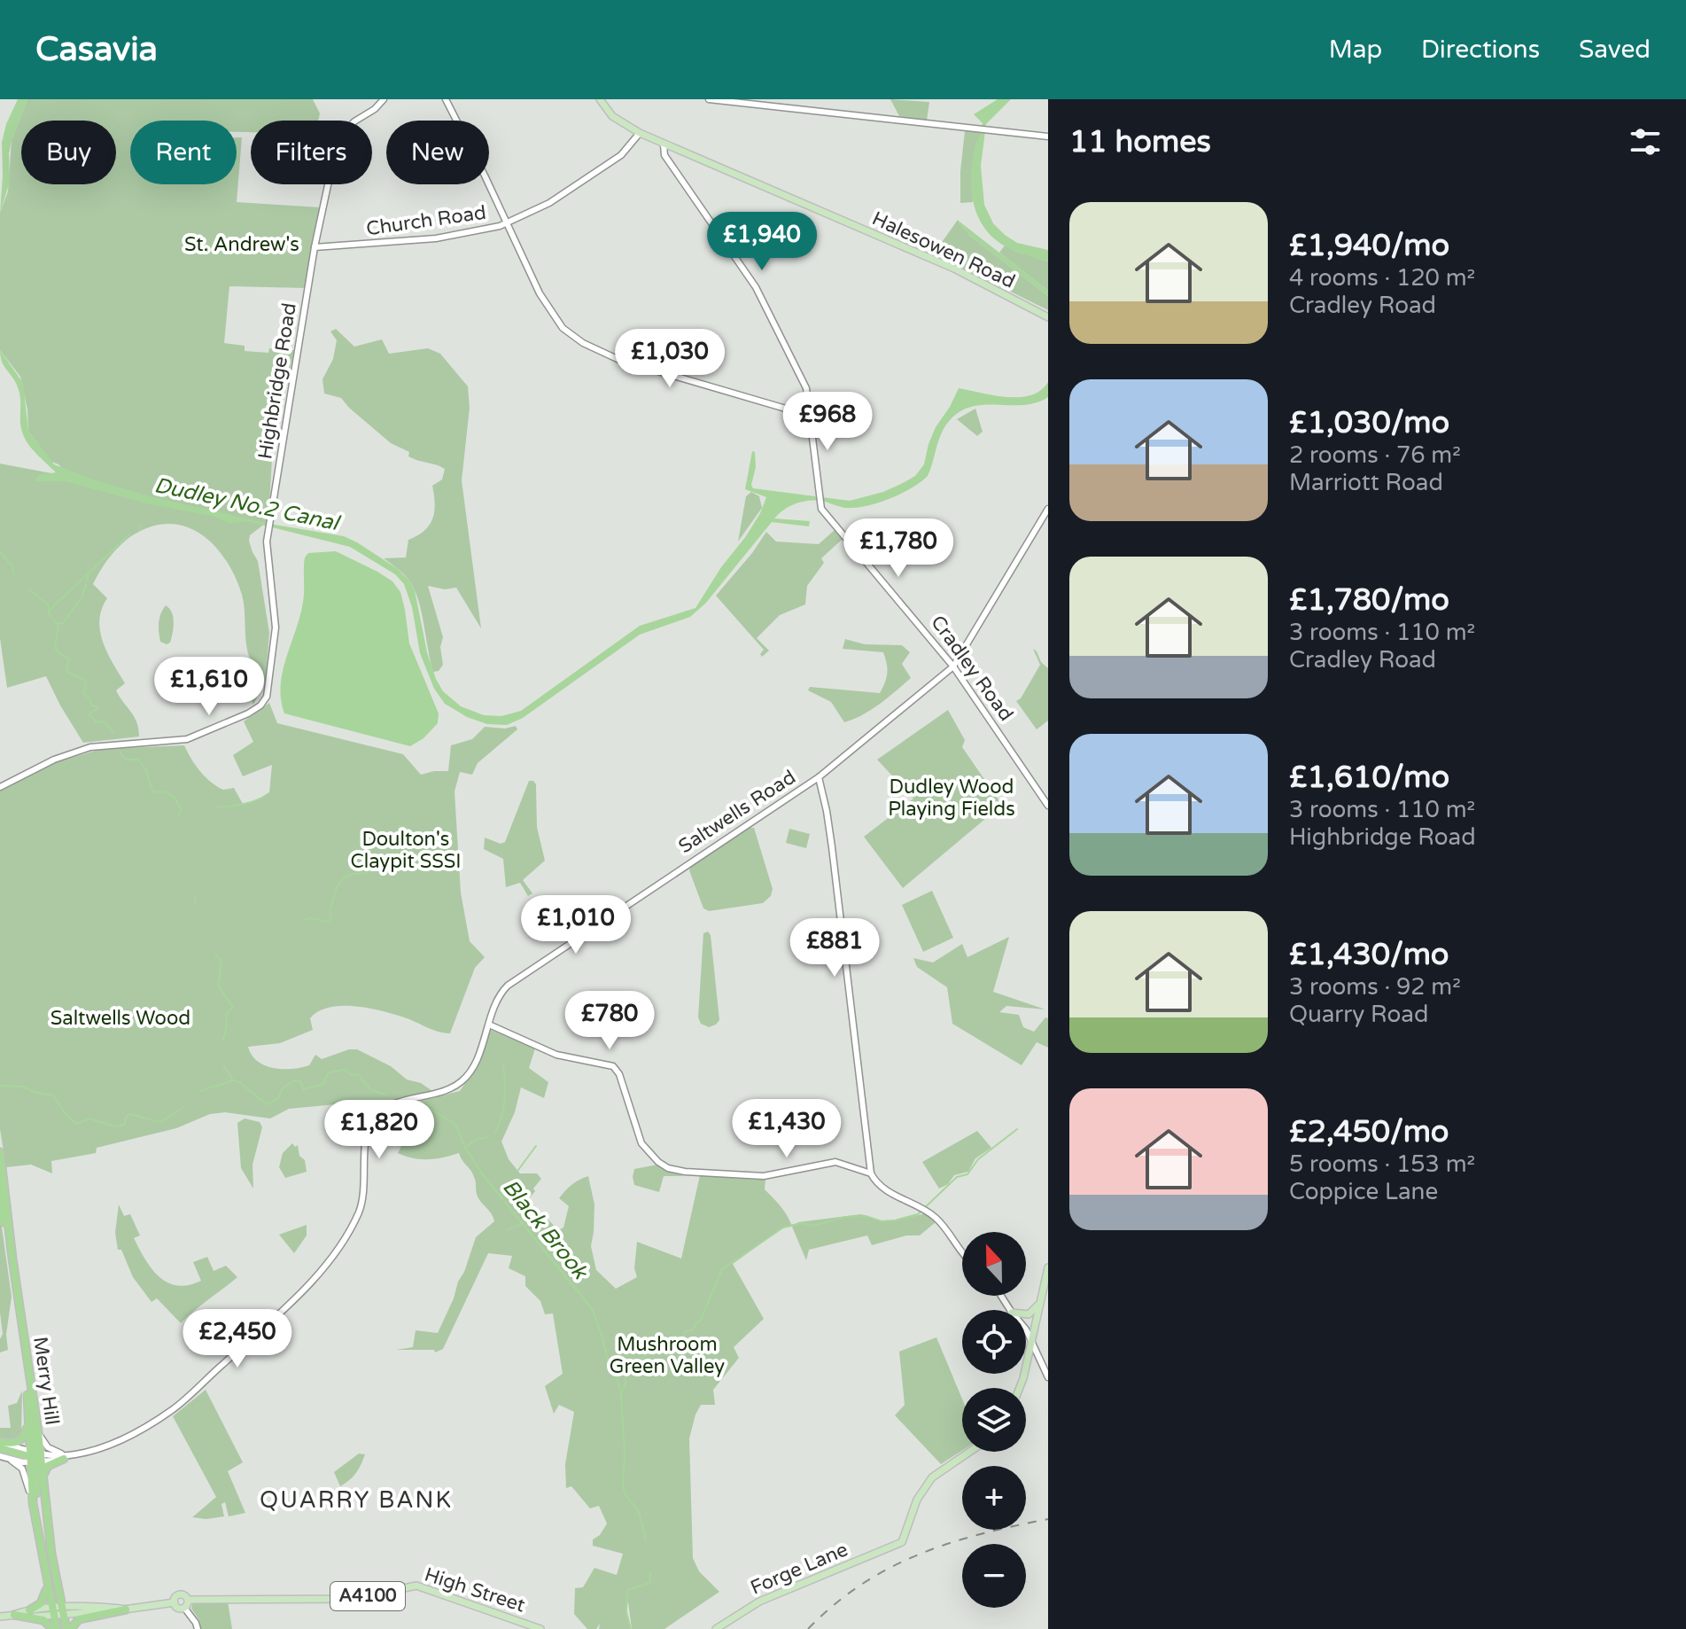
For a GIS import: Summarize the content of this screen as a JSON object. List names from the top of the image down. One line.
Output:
{"streets":{"highway":["Merry Hill"],"main road":["Halesowen Road","Forge Lane","High Street","A4100"],"street":["Church Road","Highbridge Road","Cradley Road","Saltwells Road"]},"crossings":[["Church Road","Halesowen Road"],["Church Road","Highbridge Road"],["Halesowen Road","Cradley Road"],["Cradley Road","Saltwells Road"],["Saltwells Road","Merry Hill"],["Merry Hill","High Street"],["Merry Hill","A4100"],["High Street","A4100"]],"districts":["QUARRY BANK"],"water":["Dudley No.2 Canal","Black Brook"],"parks":["St. Andrew's","Dudley Wood Playing Fields","Doulton's Claypit SSSI","Saltwells Wood","Mushroom Green Valley"],"north":"top","page":{"header":"Casavia","nav":["Map","Directions","Saved"],"heading":"11 homes","chip":["Buy","Rent","Filters","New"],"list":[{"name":"£1,940/mo","note":"4 rooms · 120 m² · Cradley Road"},{"name":"£1,030/mo","note":"2 rooms · 76 m² · Marriott Road"},{"name":"£1,780/mo","note":"3 rooms · 110 m² · Cradley Road"},{"name":"£1,610/mo","note":"3 rooms · 110 m² · Highbridge Road"},{"name":"£1,430/mo","note":"3 rooms · 92 m² · Quarry Road"},{"name":"£2,450/mo","note":"5 rooms · 153 m² · Coppice Lane"}],"price":["£1,940","£1,030","£968","£1,780","£1,610","£1,010","£881","£780","£1,430","£1,820","£2,450"],"map_buttons":["+","−"]}}
